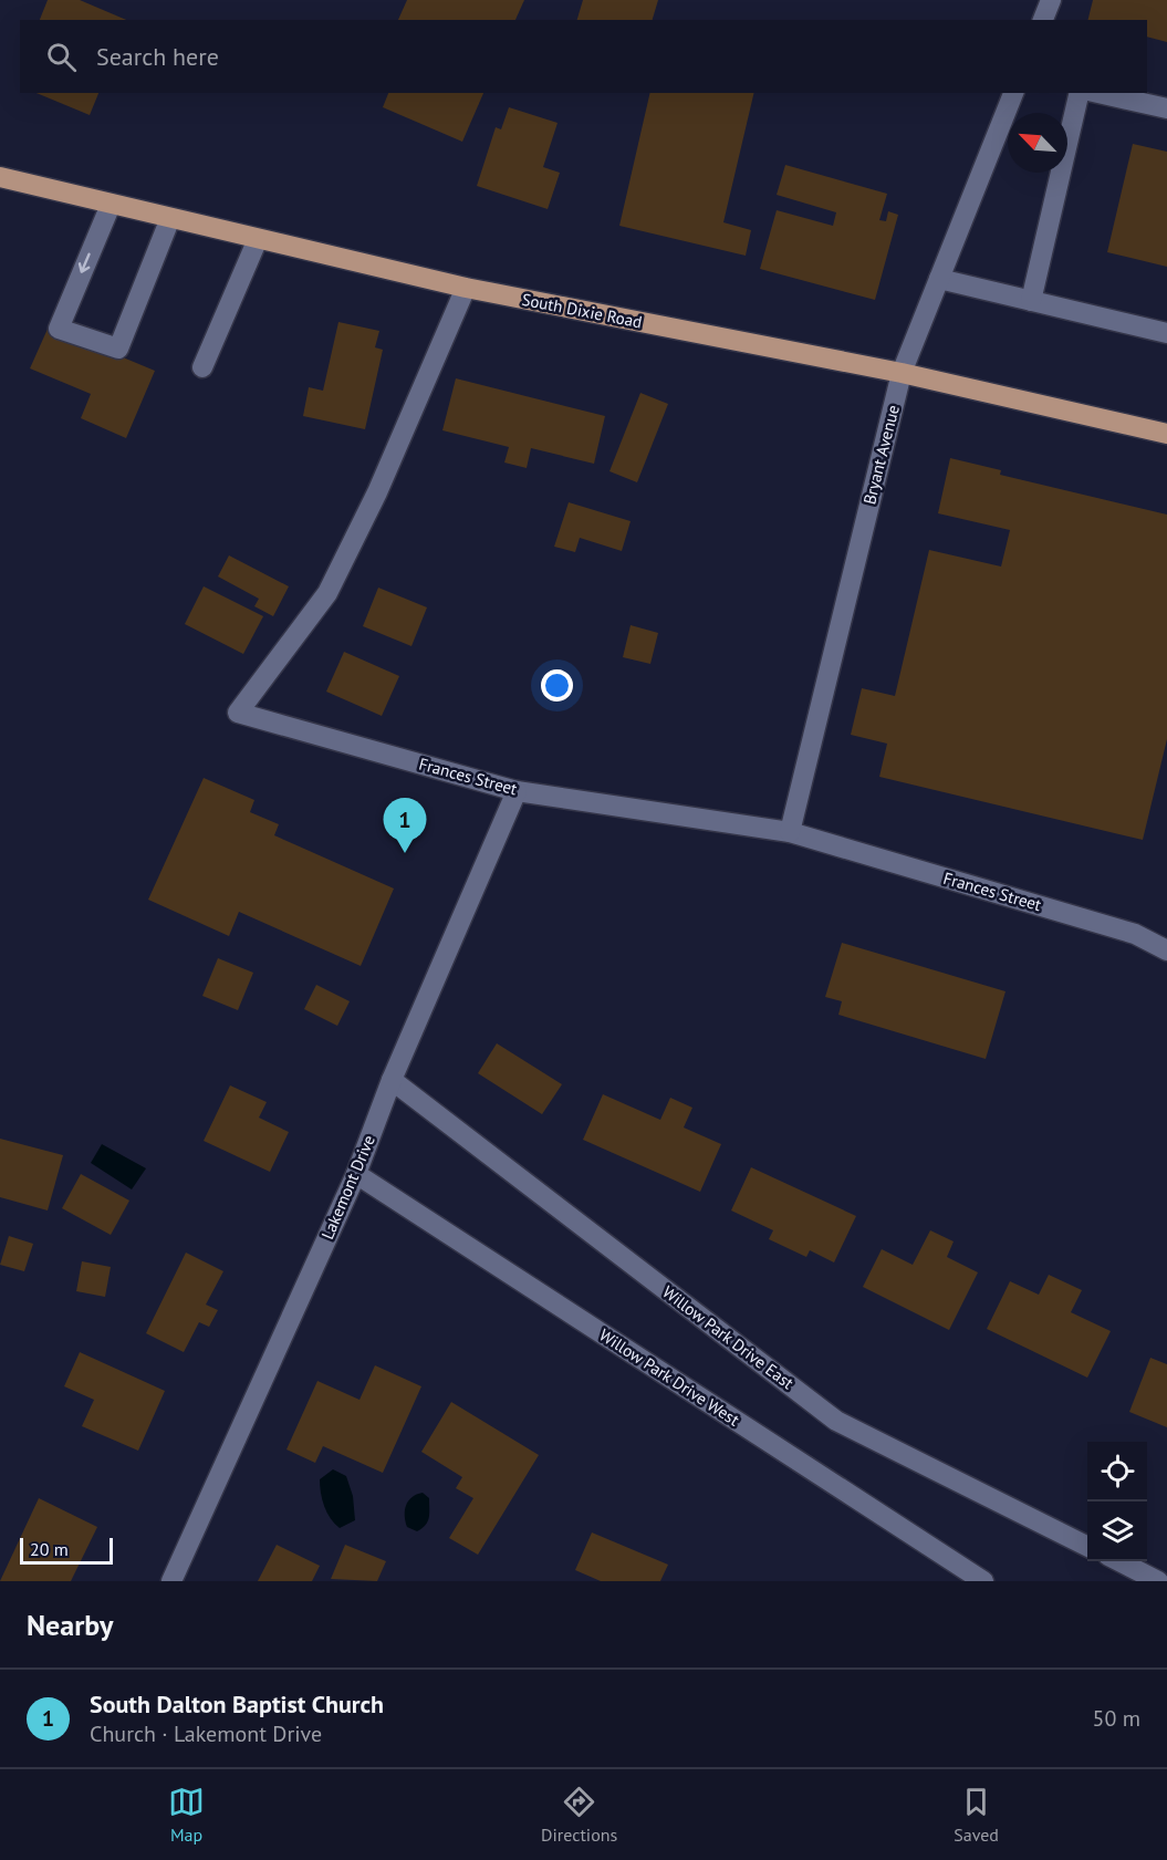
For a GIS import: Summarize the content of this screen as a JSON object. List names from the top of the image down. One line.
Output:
{"streets":{"main road":["South Dixie Road"],"street":["Bryant Avenue","Frances Street","Lakemont Drive","Willow Park Drive East","Willow Park Drive West"]},"crossings":[["South Dixie Road","Bryant Avenue"],["South Dixie Road","Frances Street"],["Bryant Avenue","Frances Street"],["Frances Street","Lakemont Drive"],["Lakemont Drive","Willow Park Drive East"],["Lakemont Drive","Willow Park Drive West"]],"scale_bar":"20 m","north":"top left","page":{"search":"Search here","pins":"1","scale":"20 m","heading":"Nearby","list":[{"mark":"1","name":"South Dalton Baptist Church","note":"Church · Lakemont Drive","value":"50 m"}],"nav":["Map","Directions","Saved"]}}
